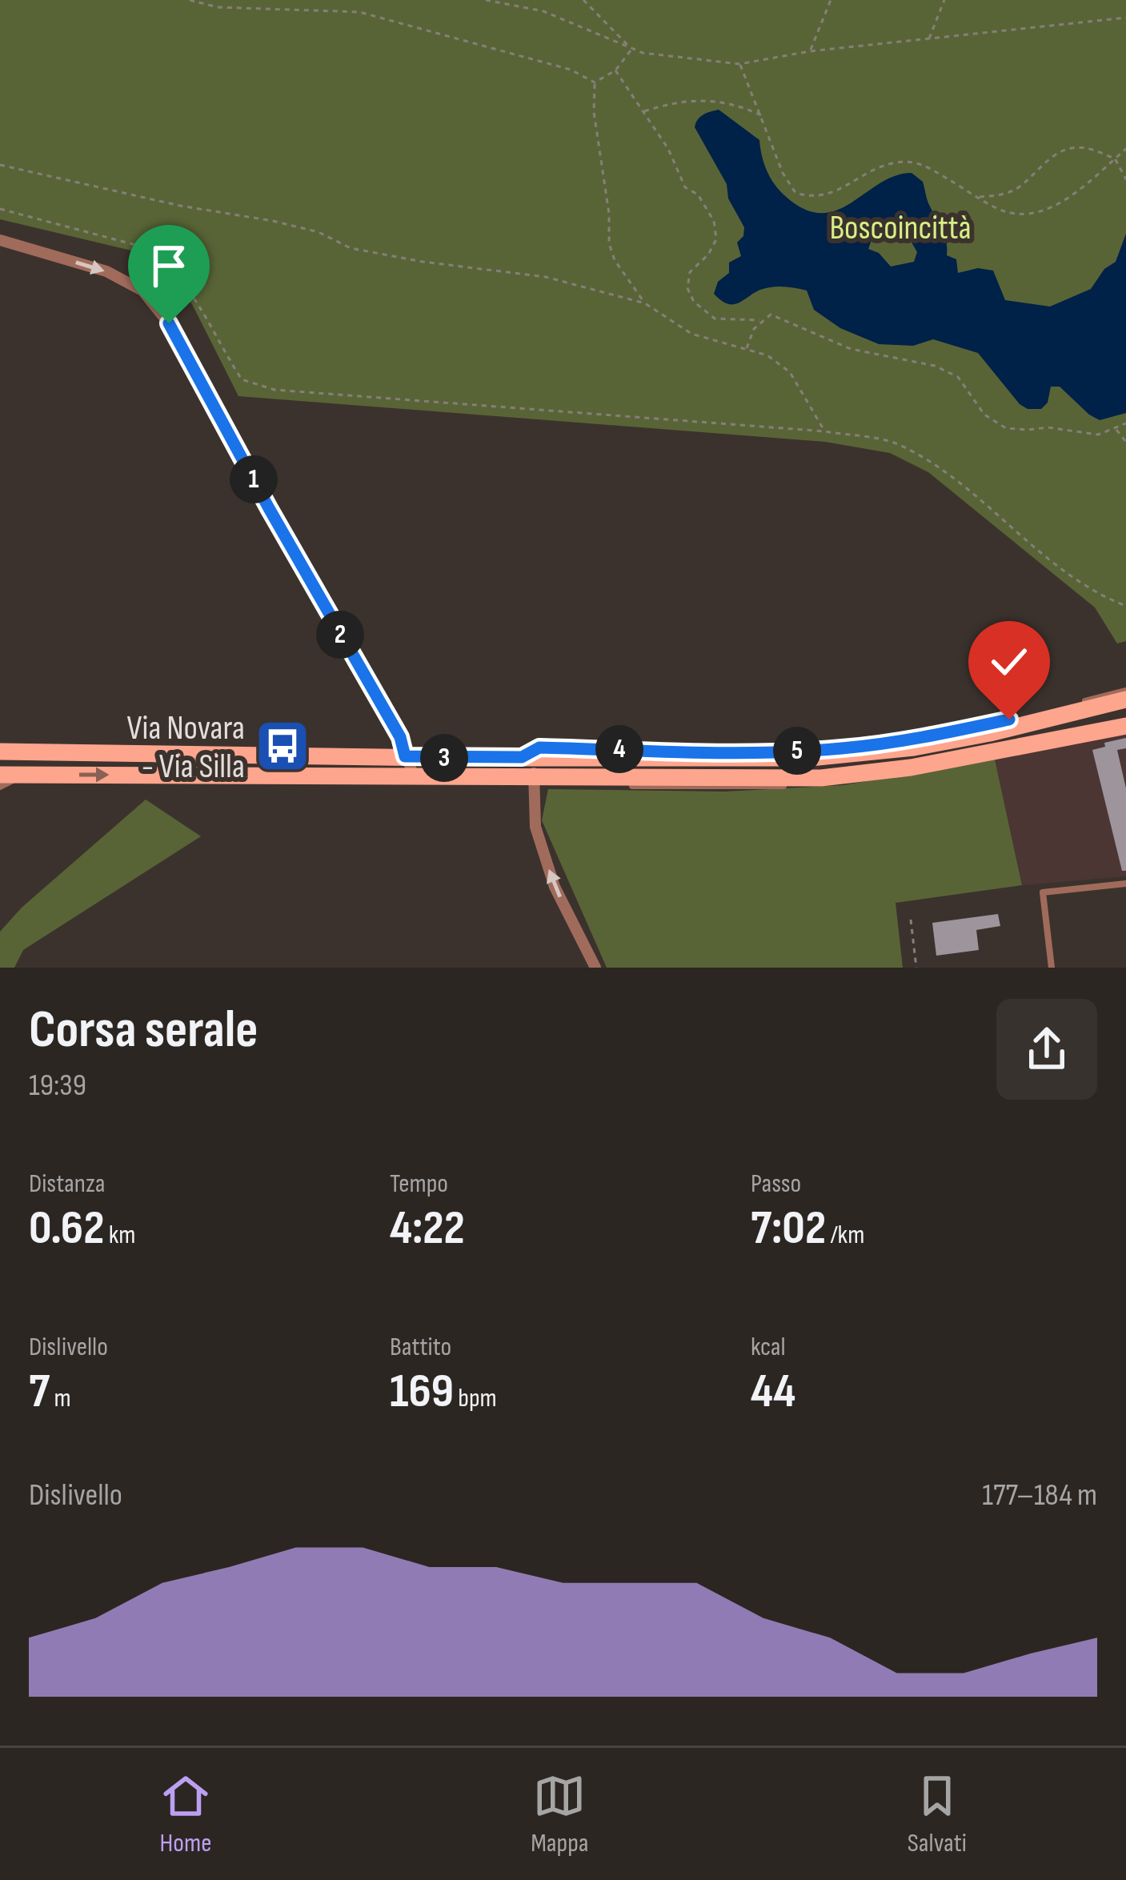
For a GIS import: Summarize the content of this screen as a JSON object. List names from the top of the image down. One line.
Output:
{"parks":["Boscoincittà"],"places":{"bus stop":["Via Novara - Via Silla"]},"page":{"pins":["1","2","4","5","3"],"heading":["Corsa serale","19:39"],"stats":[["Distanza","0.62 km"],["Tempo","4:22"],["Passo","7:02 /km"],["Dislivello","7 m"],["Battito","169 bpm"],["kcal","44"]],"chart":["Dislivello","177–184 m"],"tabs":["Home","Mappa","Salvati"]}}
